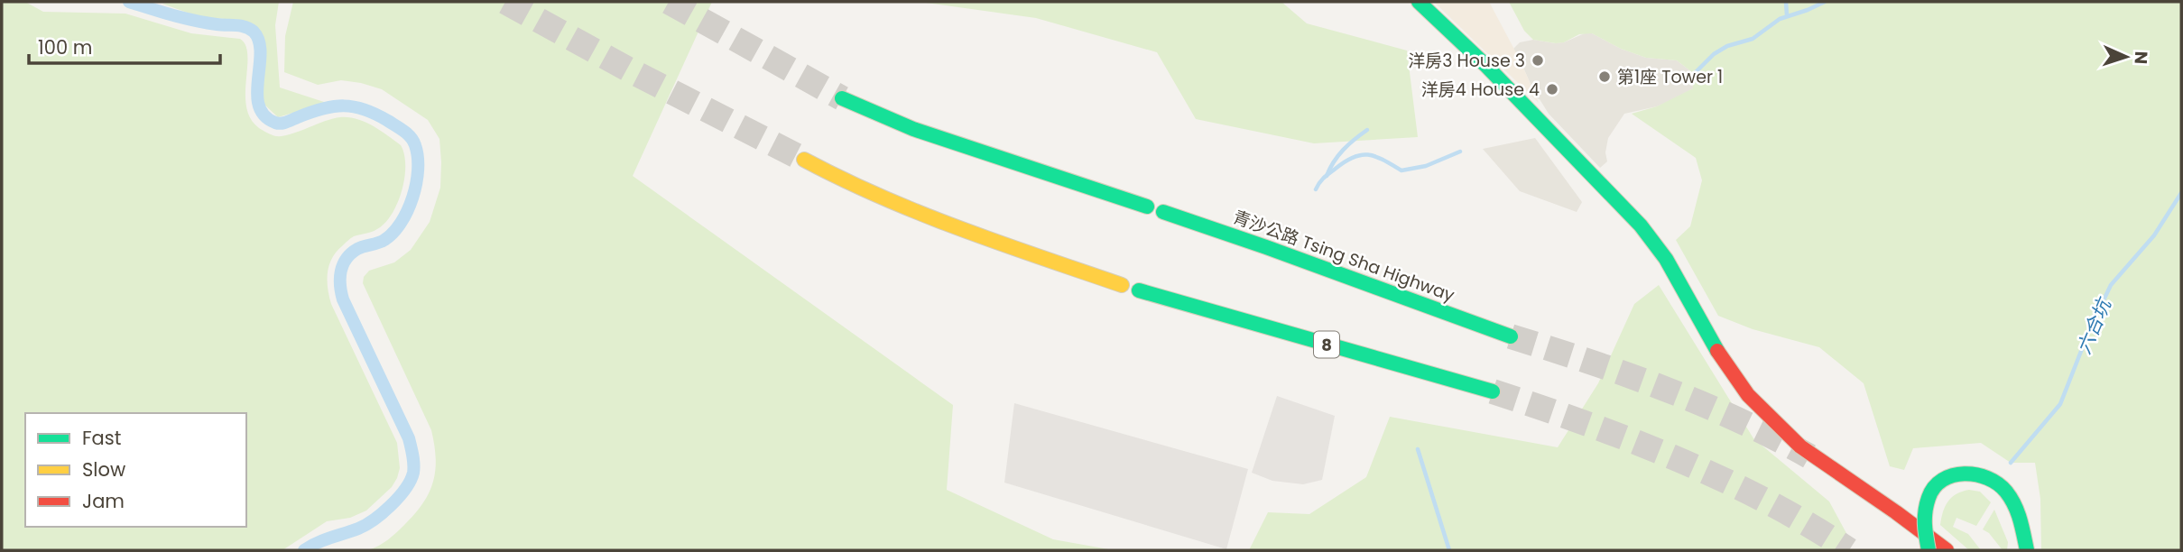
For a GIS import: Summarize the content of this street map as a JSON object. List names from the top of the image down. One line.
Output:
{"streets":{"main road":["青沙公路 Tsing Sha Highway","8"]},"water":["六合坑"],"places":["洋房3 House 3","第1座 Tower 1","洋房4 House 4"],"legend":["Fast","Slow","Jam"],"scale_bar":"100 m","north":"right"}
